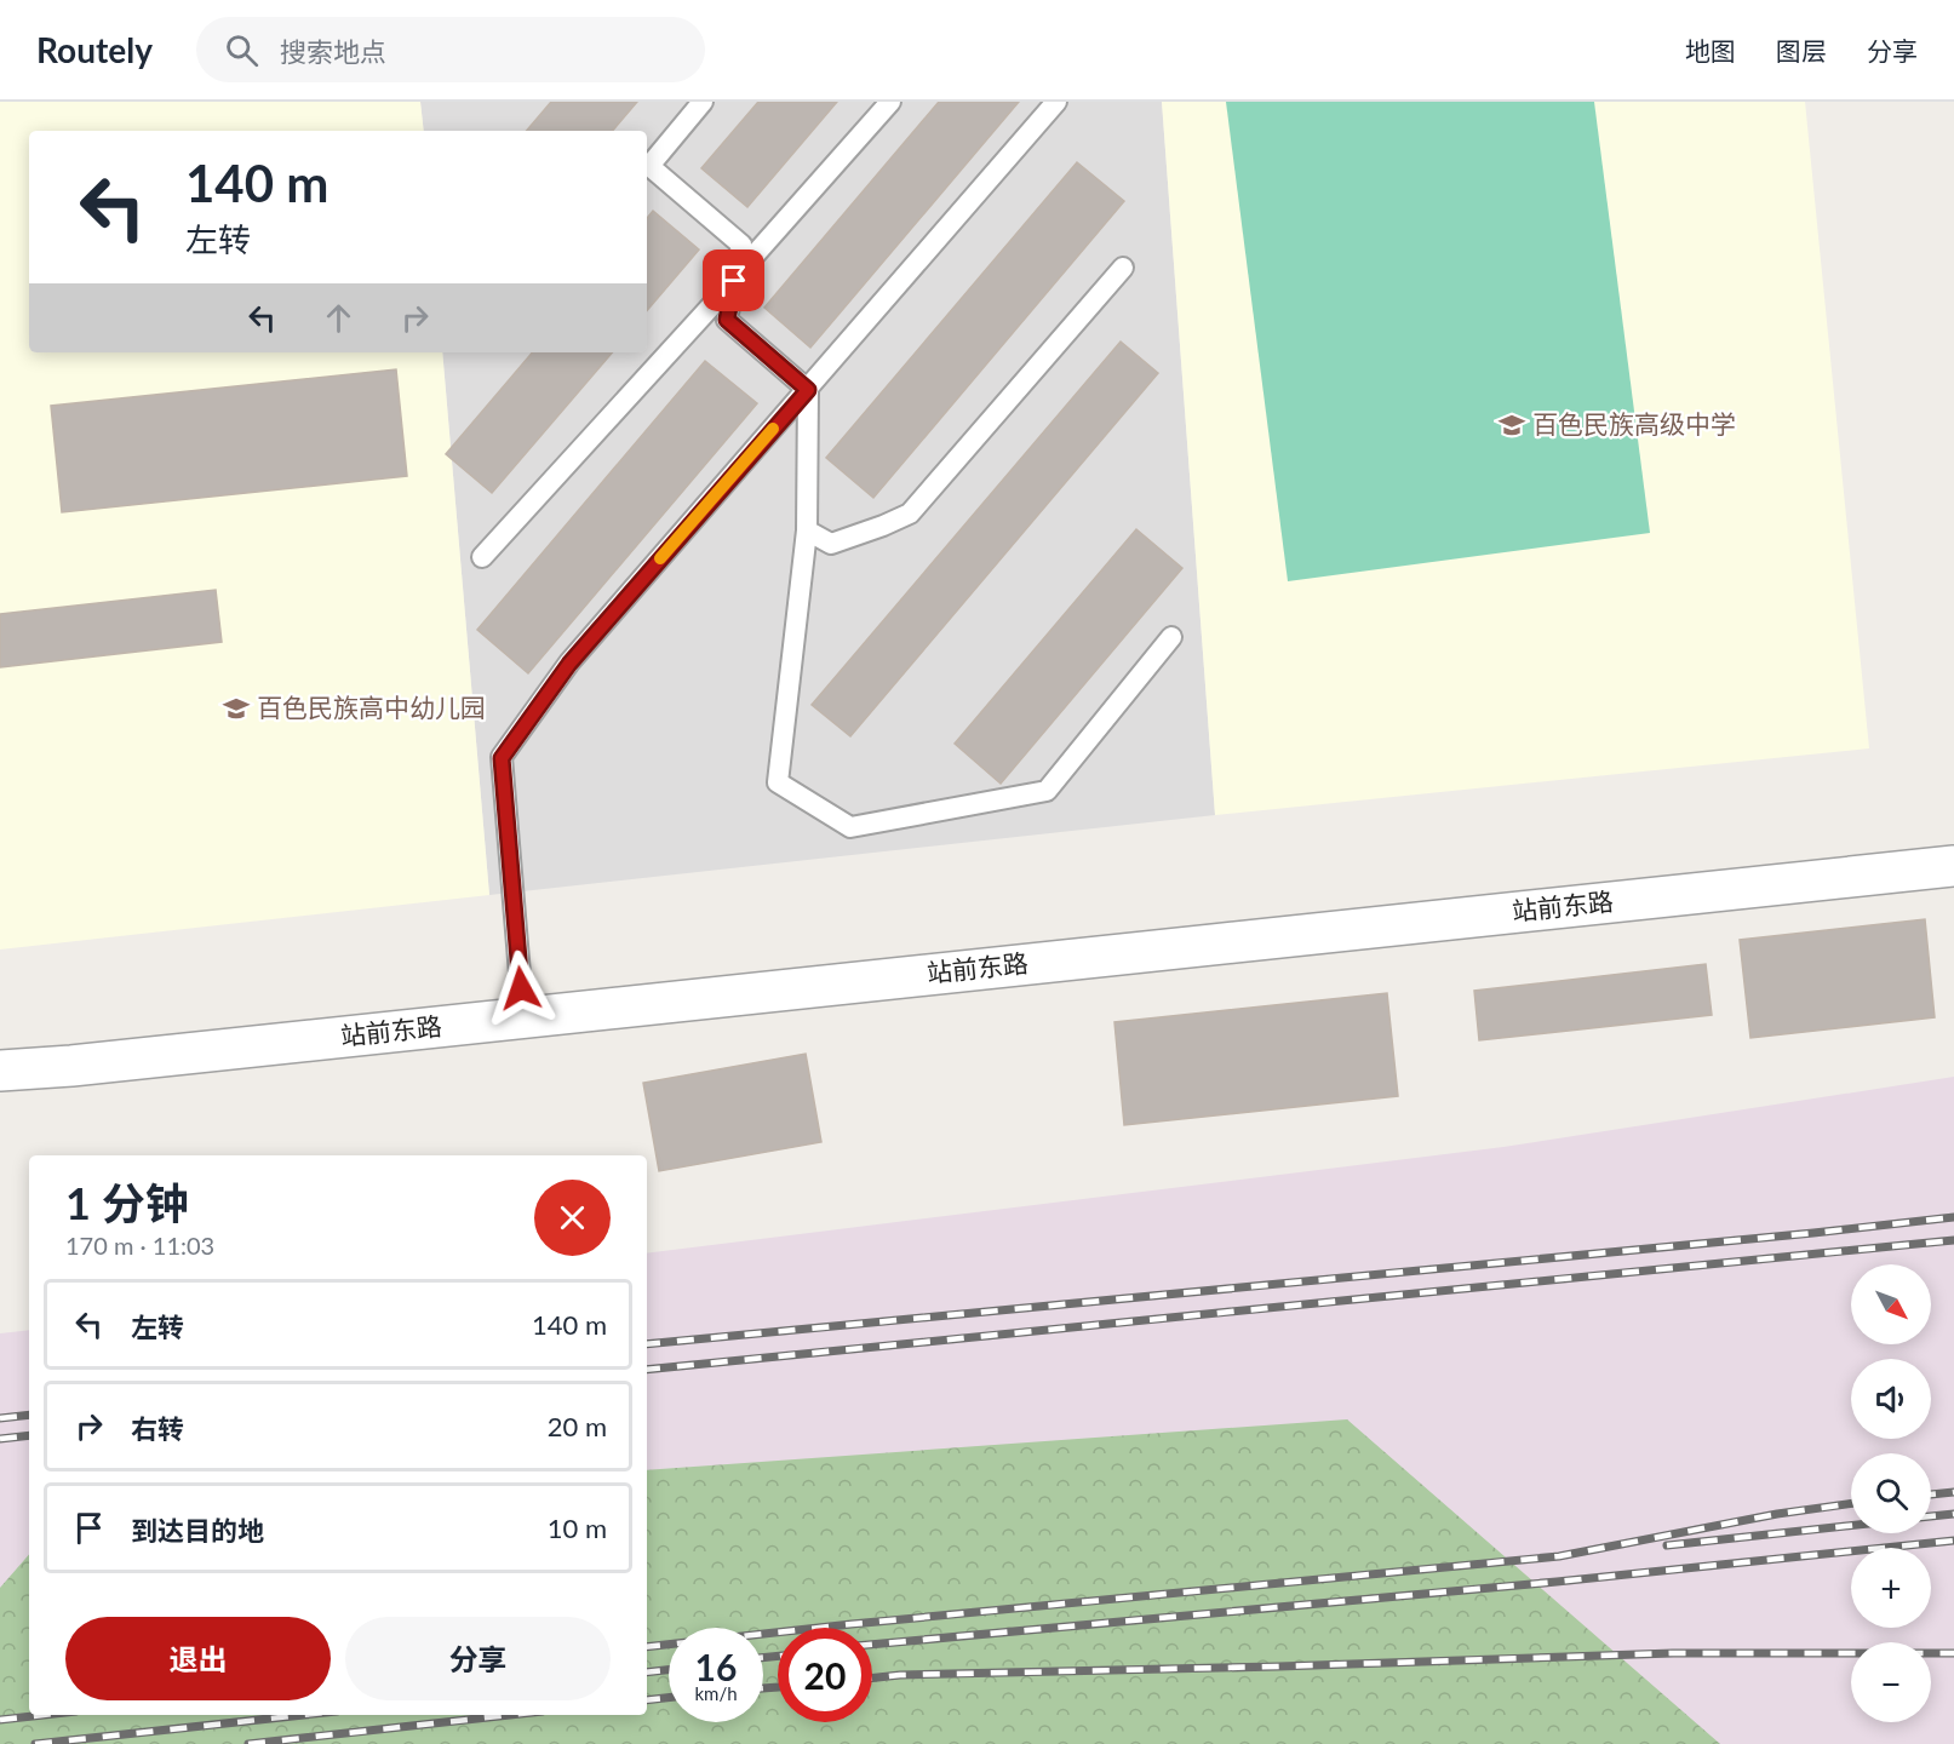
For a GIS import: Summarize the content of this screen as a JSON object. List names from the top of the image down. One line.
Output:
{"streets":{"street":["站前东路"]},"places":{"school or university":["百色民族高级中学","百色民族高中幼儿园"]},"north":"bottom right","page":{"header":"Routely","search":"搜索地点","nav":["地图","图层","分享"],"turn":["140 m","左转"],"heading":["1 分钟","170 m · 11:03"],"map_buttons":["+","−"],"list":[{"name":"左转","value":"140 m"},{"name":"右转","value":"20 m"},{"name":"到达目的地","value":"10 m"}],"buttons":["退出","分享"],"speed":"16 km/h","limit":"20"}}
